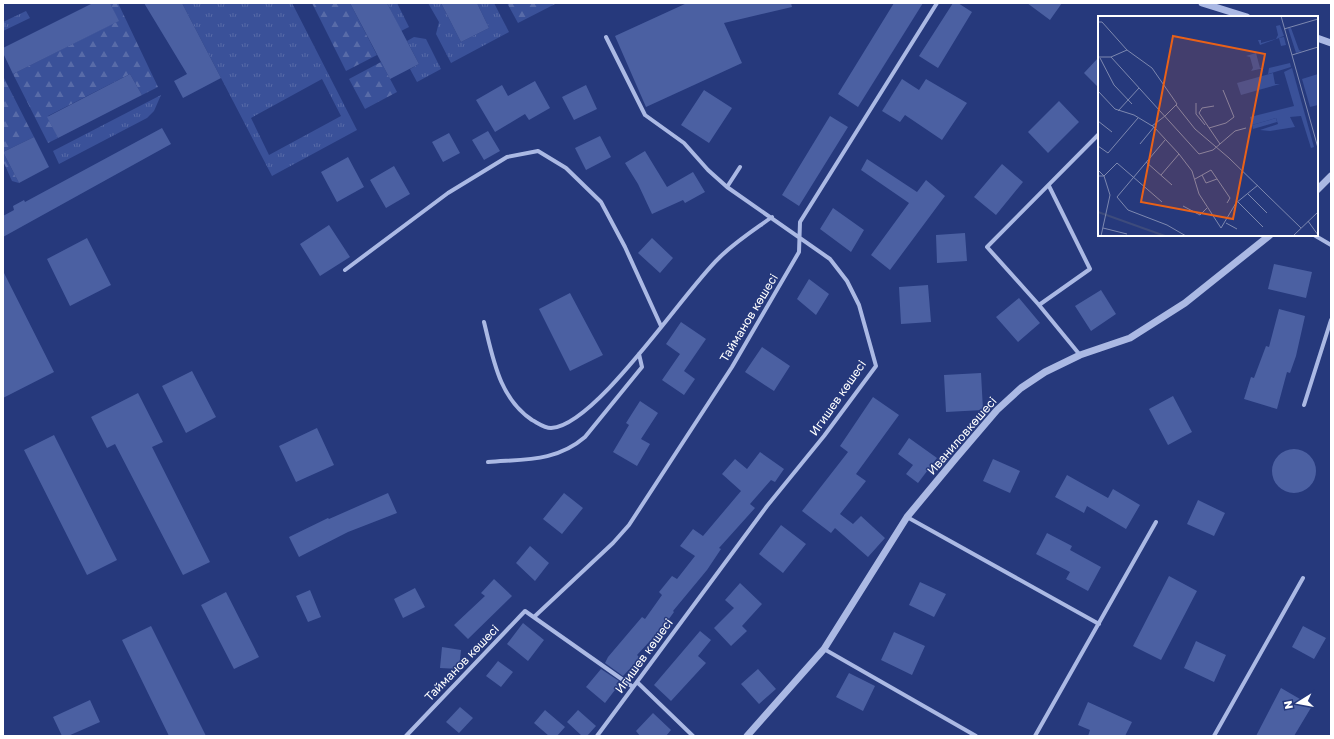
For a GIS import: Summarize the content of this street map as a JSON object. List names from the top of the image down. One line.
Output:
{"streets":{"street":["Тайманов көшесі","Игишев көшесі","Иваниловкөшесі"]},"crossings":[["Тайманов көшесі","Игишев көшесі"]],"north":"left"}
